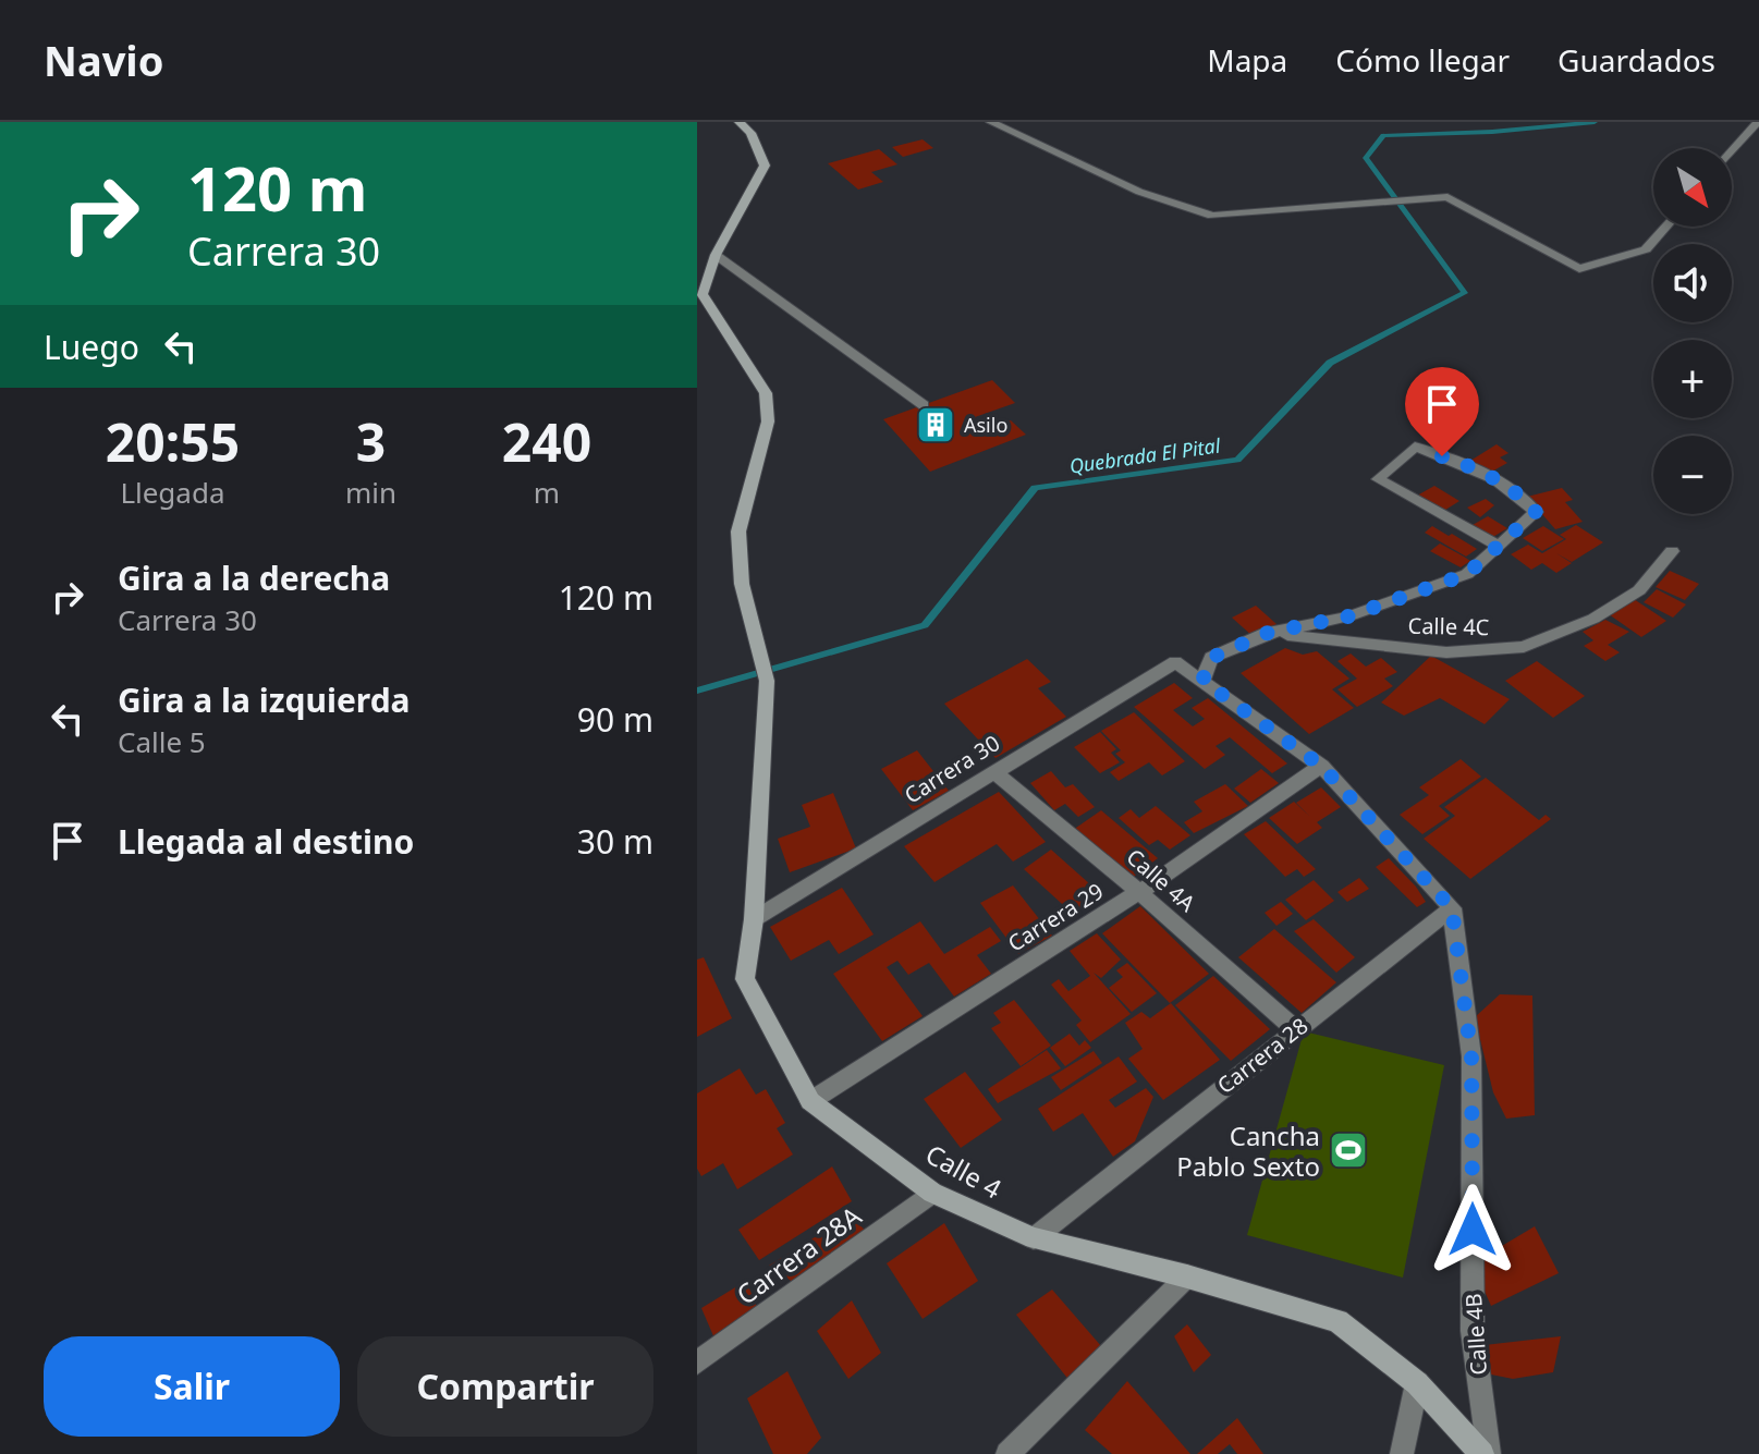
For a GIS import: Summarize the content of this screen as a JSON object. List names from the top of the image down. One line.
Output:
{"streets":{"street":["Calle 4C","Carrera 30","Calle 4A","Carrera 29","Carrera 28","Calle 4","Carrera 28A","Calle 4B"]},"crossings":[["Carrera 30","Calle 4A"],["Carrera 30","Calle 4"],["Calle 4A","Carrera 29"],["Calle 4A","Carrera 28"],["Carrera 29","Calle 4"],["Carrera 28","Calle 4"],["Carrera 28","Calle 4B"],["Calle 4","Carrera 28A"]],"water":["Quebrada El Pital"],"places":{"building":["Asilo"],"sports":["Cancha Pablo Sexto"]},"north":"bottom right","page":{"header":"Navio","nav":["Mapa","Cómo llegar","Guardados"],"turn":["120 m","Carrera 30"],"map_buttons":["+","−"],"then":"Luego","eta":["20:55","Llegada","3","min","240","m"],"list":[{"name":"Gira a la derecha","note":"Carrera 30","value":"120 m"},{"name":"Gira a la izquierda","note":"Calle 5","value":"90 m"},{"name":"Llegada al destino","value":"30 m"}],"buttons":["Salir","Compartir"]}}
